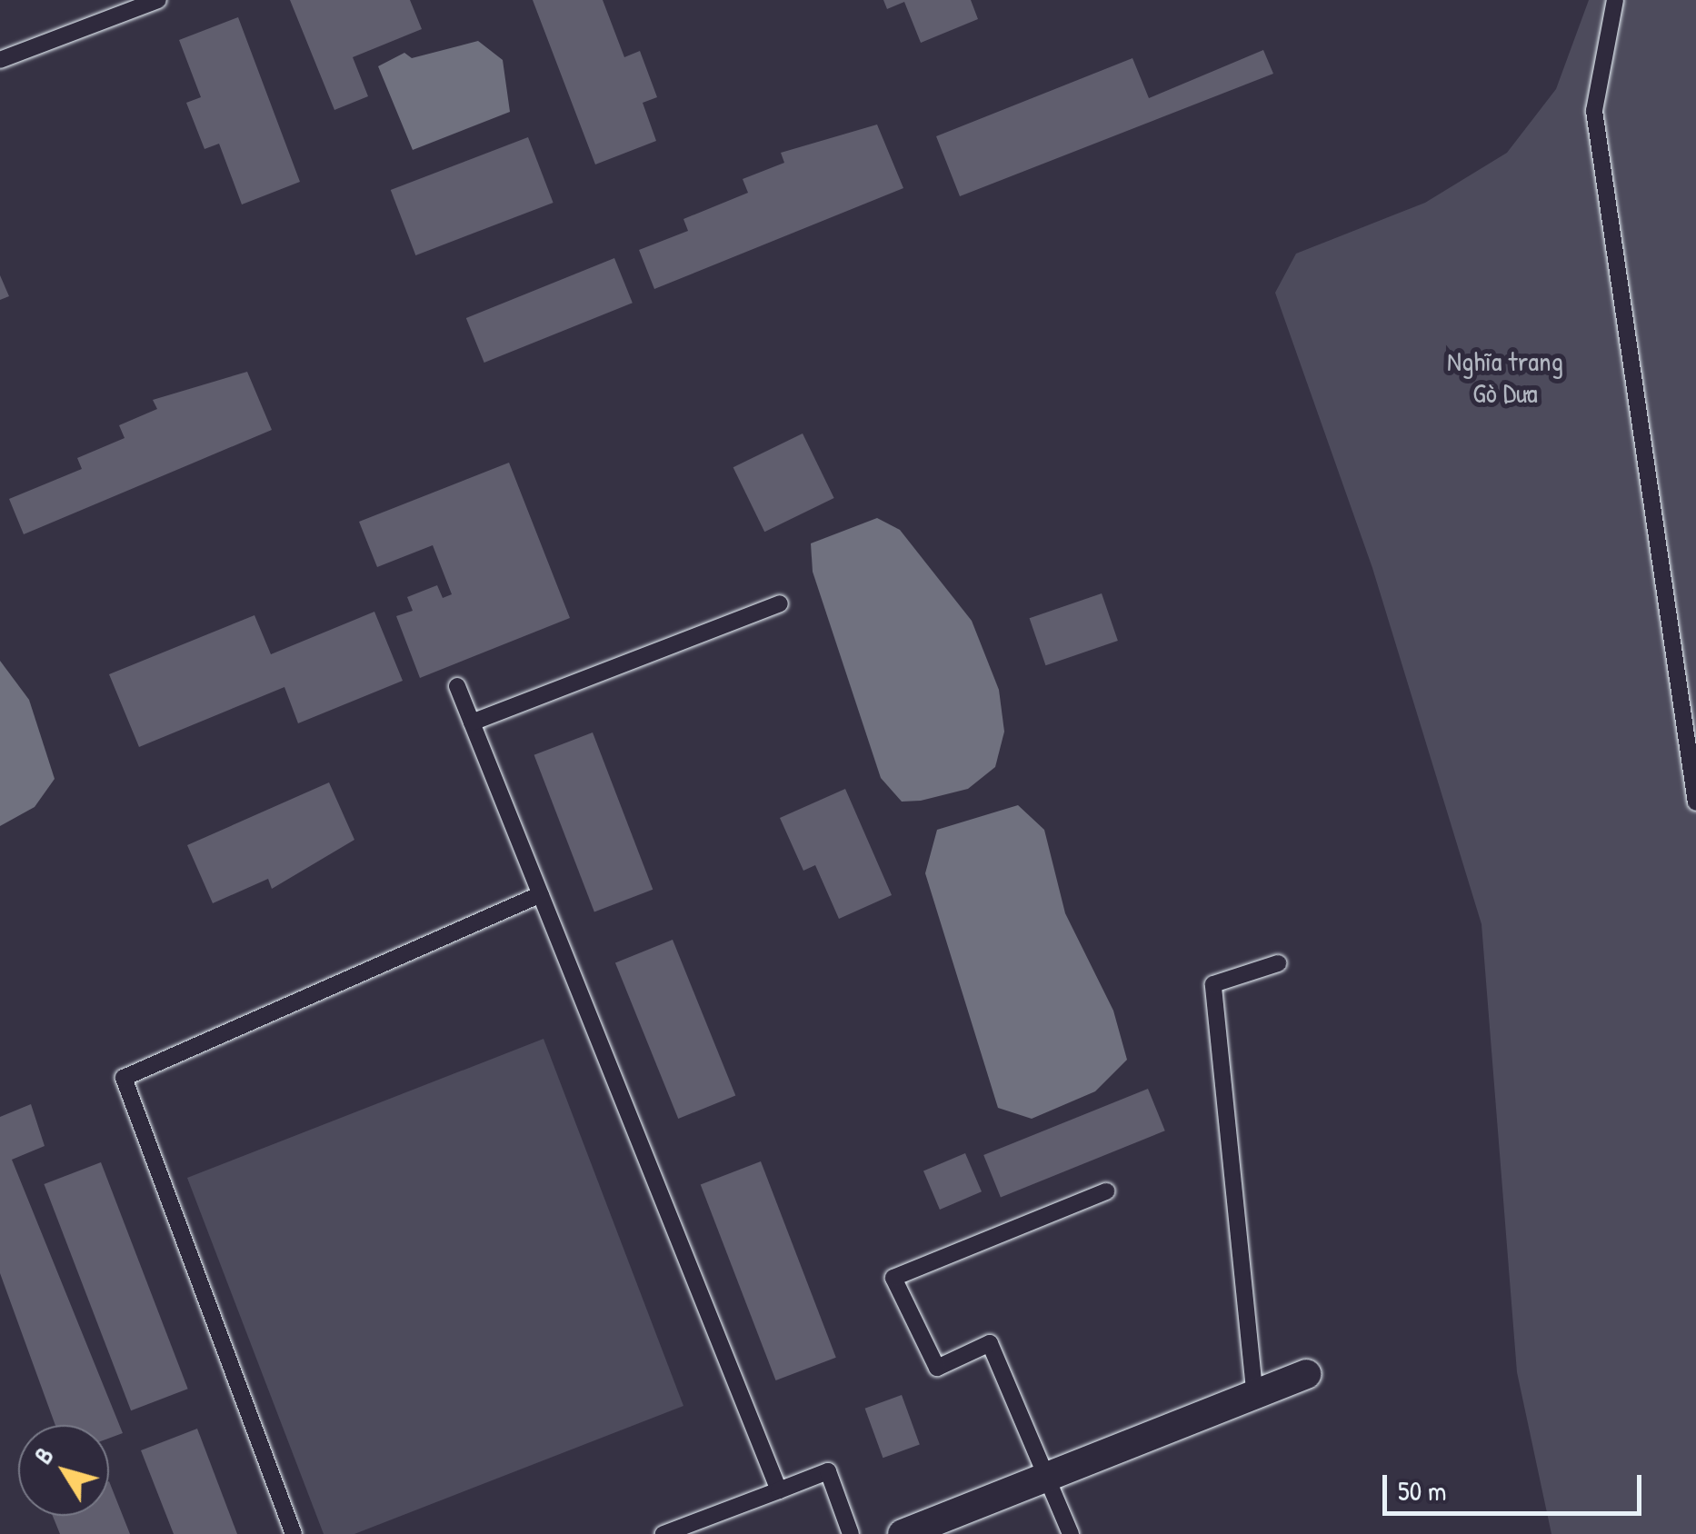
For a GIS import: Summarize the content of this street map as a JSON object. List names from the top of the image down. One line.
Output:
{"parks":["Nghĩa trang Gò Dưa"],"scale_bar":"50 m","north":"top left"}
